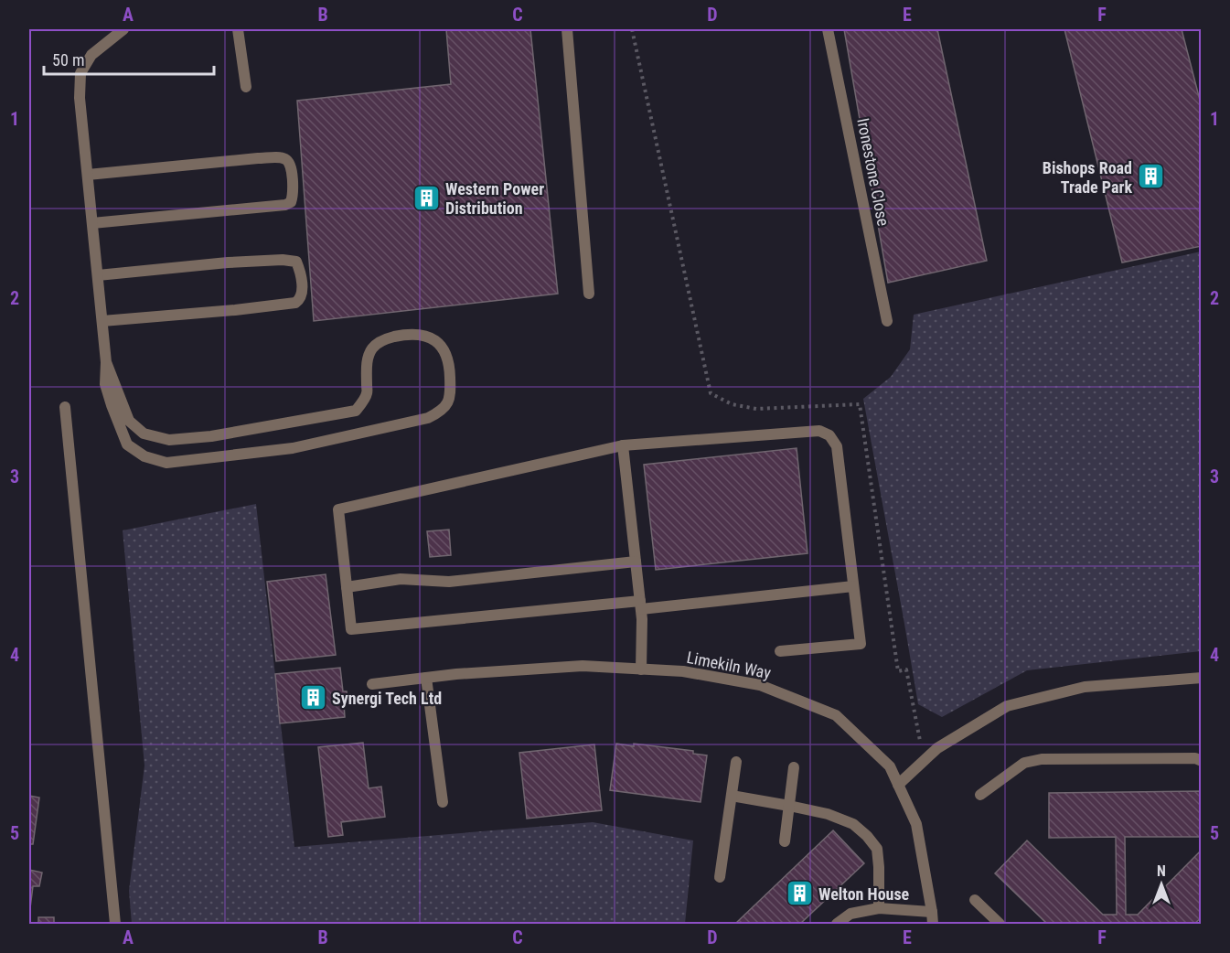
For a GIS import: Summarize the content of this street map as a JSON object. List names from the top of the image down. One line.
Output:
{"streets":{"street":["Ironestone Close","Limekiln Way"]},"places":{"building":["Bishops Road Trade Park","Western Power Distribution","Synergi Tech Ltd","Welton House"]},"scale_bar":"50 m","north":"top","grid":{"columns":["A","B","C","D","E","F"],"rows":["1","2","3","4","5"]}}
